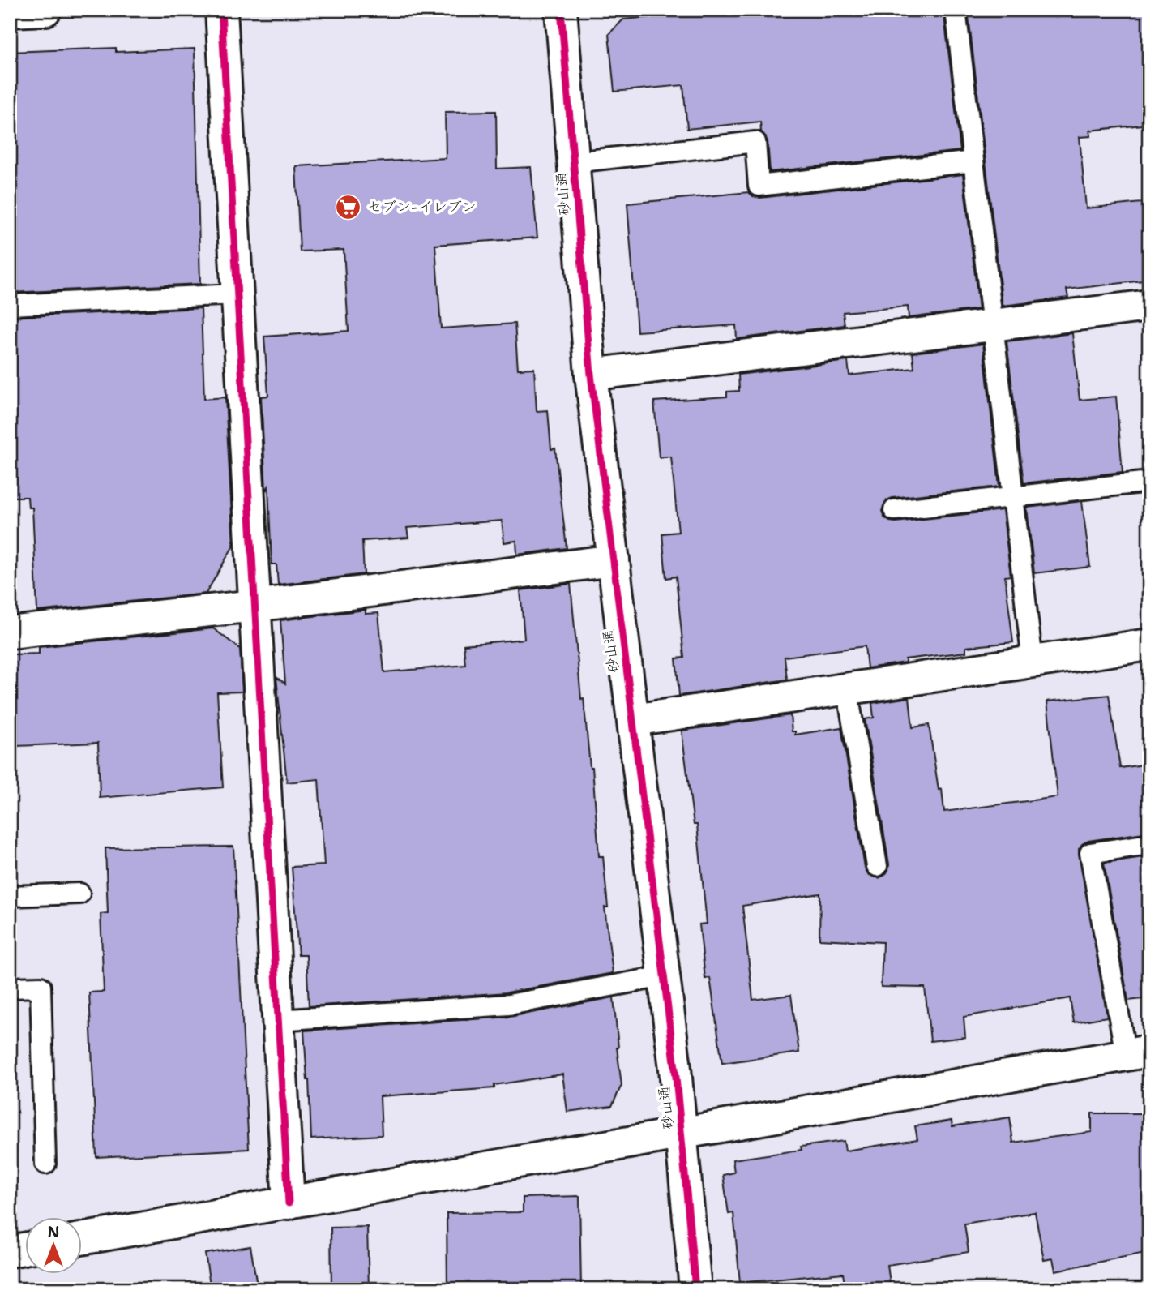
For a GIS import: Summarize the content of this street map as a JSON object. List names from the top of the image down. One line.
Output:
{"streets":{"street":["砂山通"]},"places":{"supermarket":["セブン-イレブン"]},"north":"top"}
